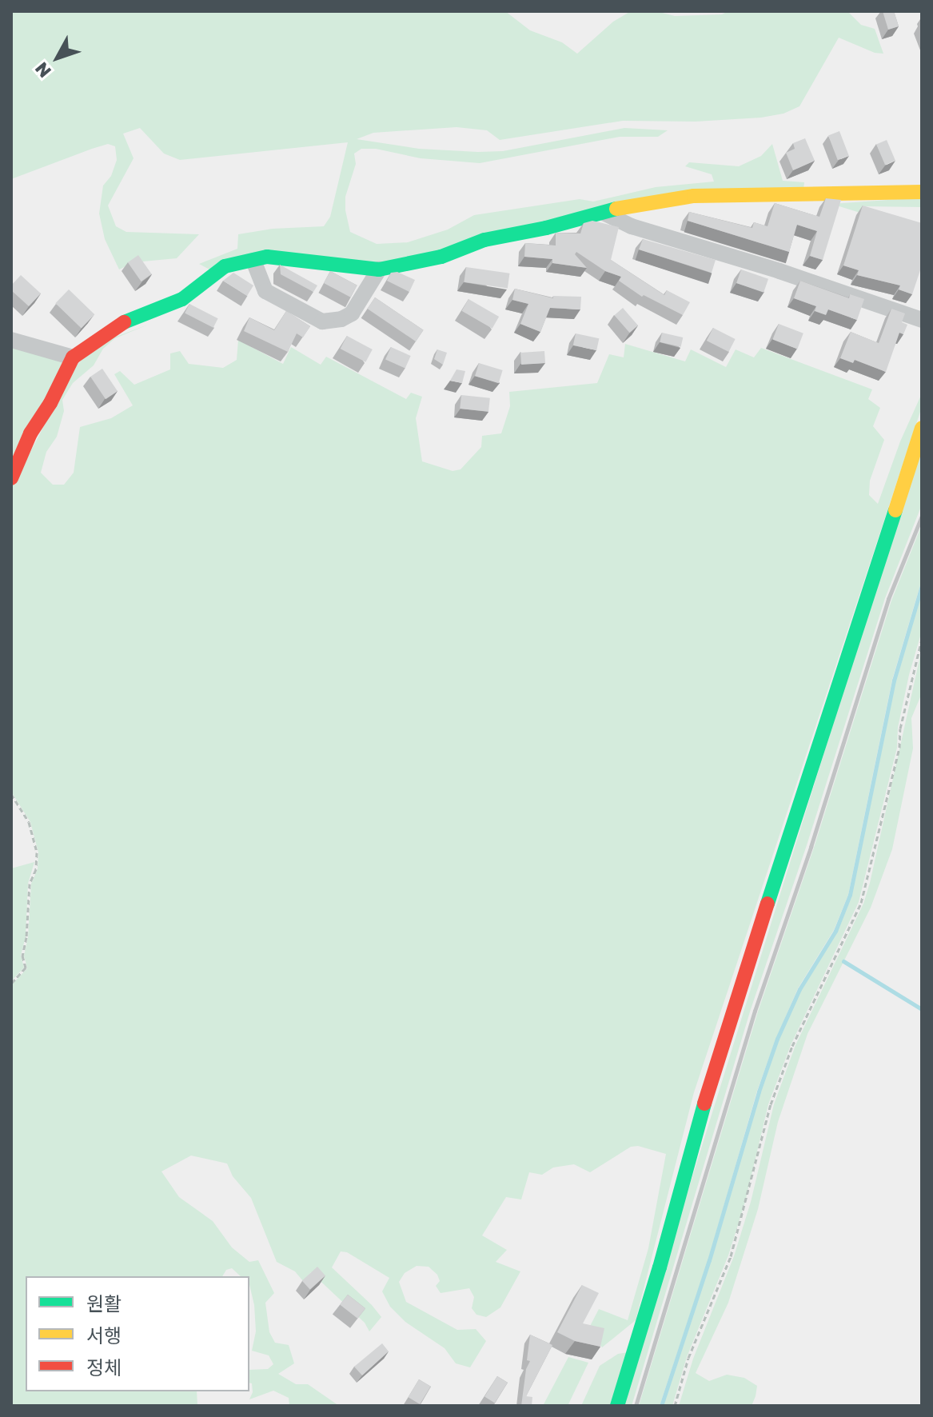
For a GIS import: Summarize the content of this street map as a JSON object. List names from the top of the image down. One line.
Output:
{"legend":["원활","서행","정체"],"north":"bottom left"}
